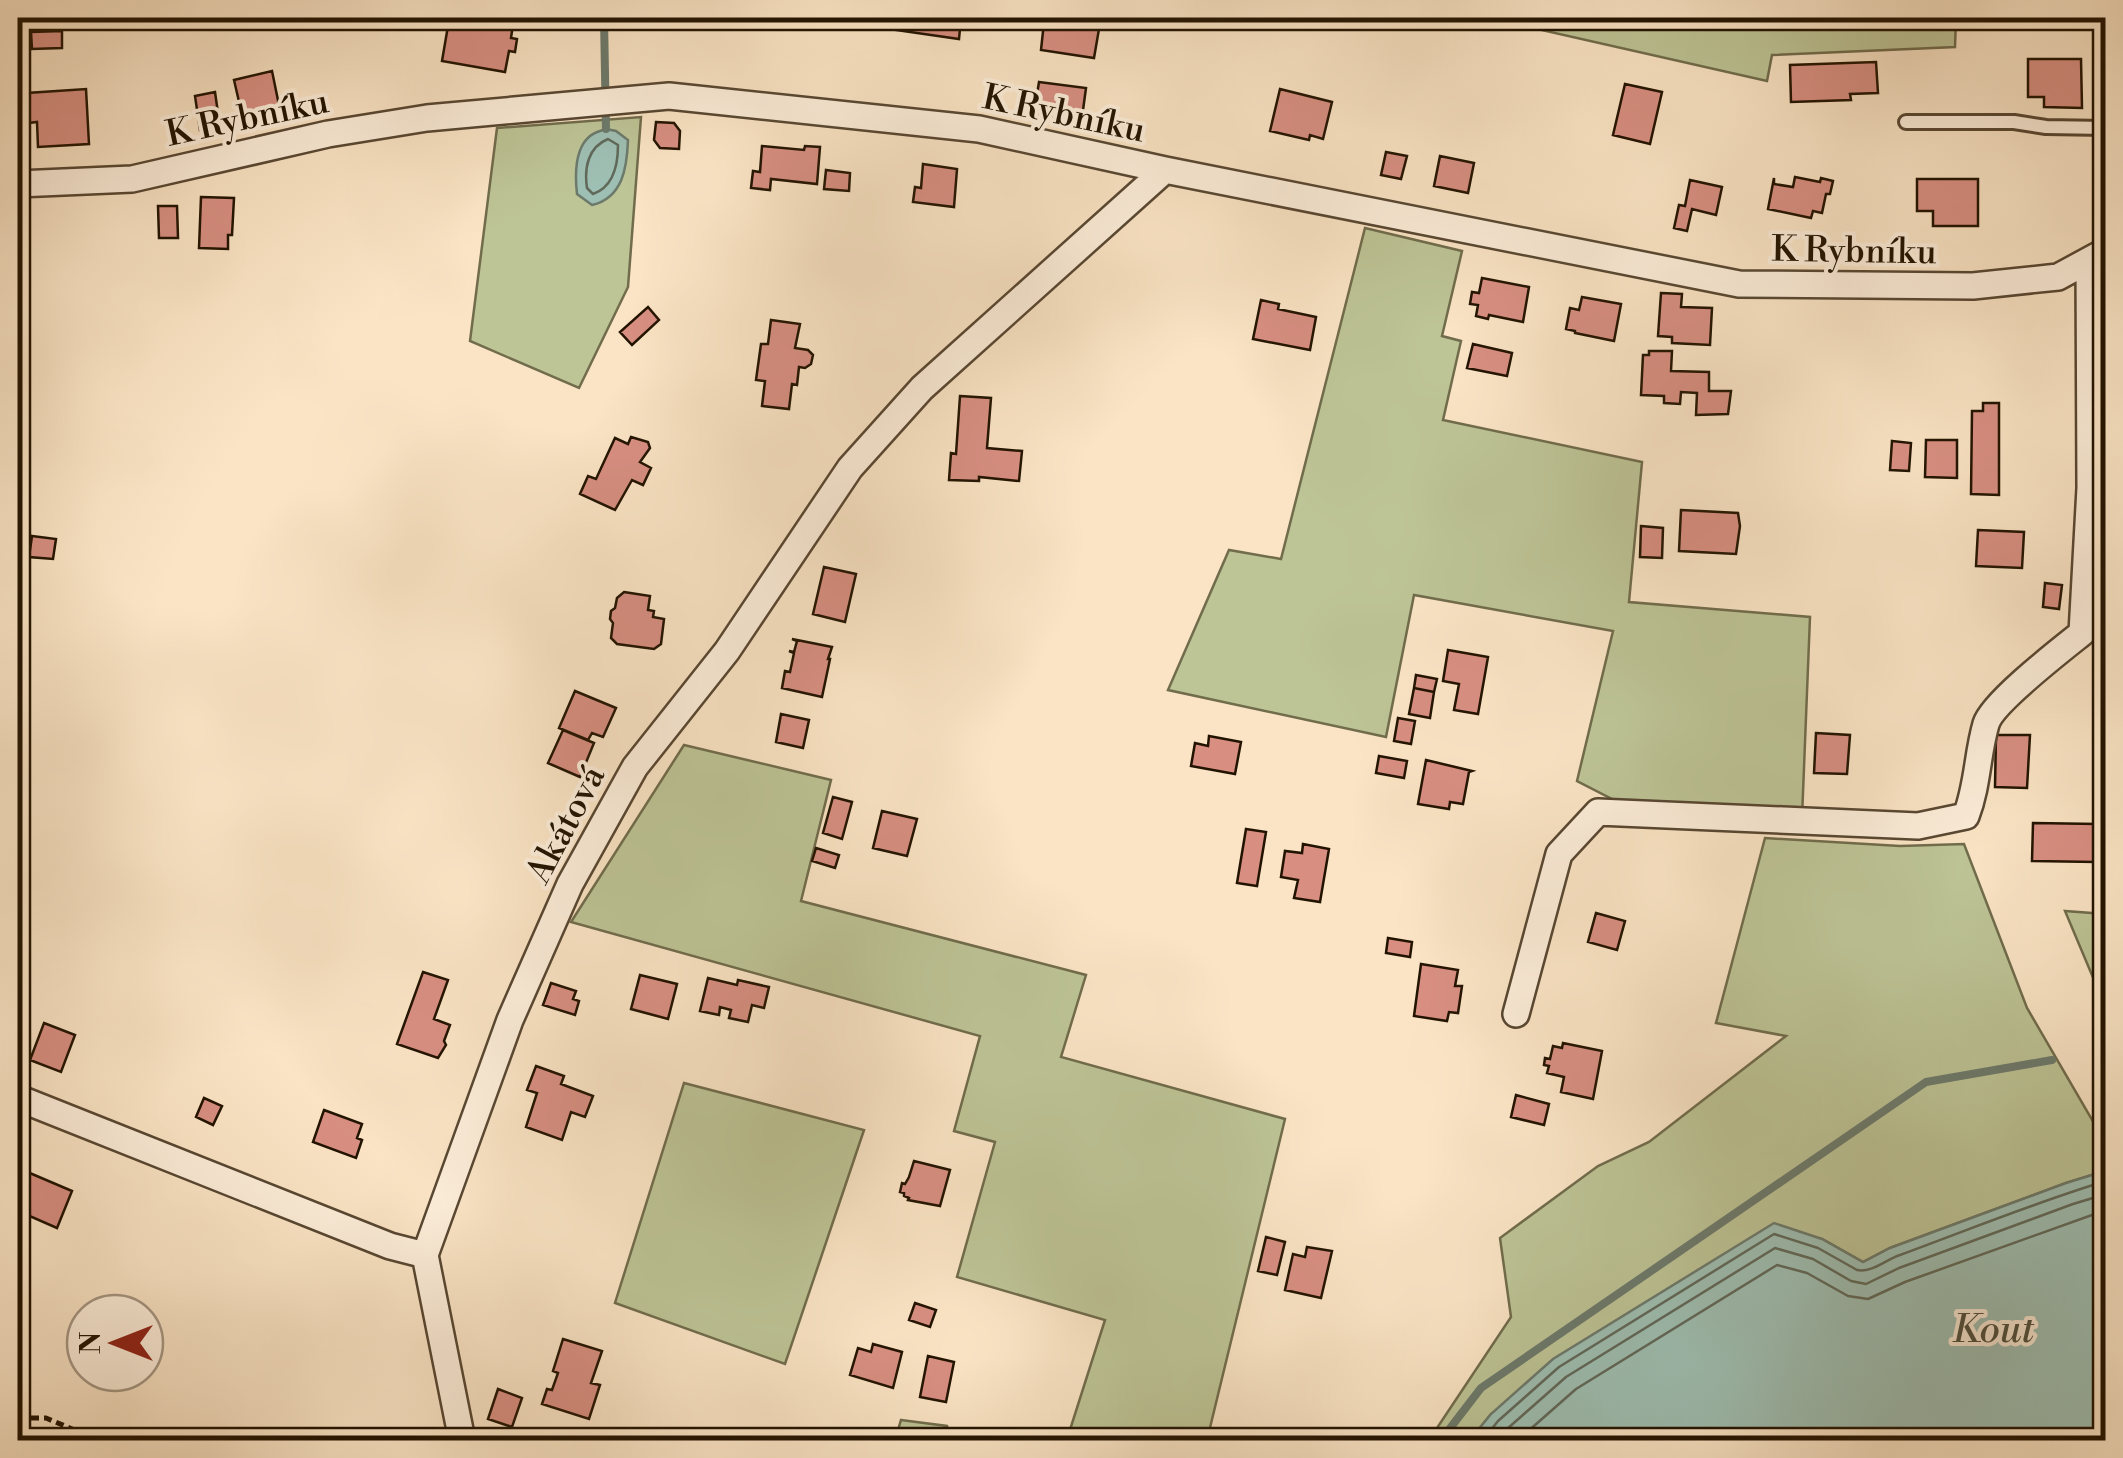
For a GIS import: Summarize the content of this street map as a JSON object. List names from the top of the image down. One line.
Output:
{"streets":{"street":["K Rybníku","Akátová"]},"crossings":[["K Rybníku","Akátová"]],"water":["Kout"],"north":"left"}
